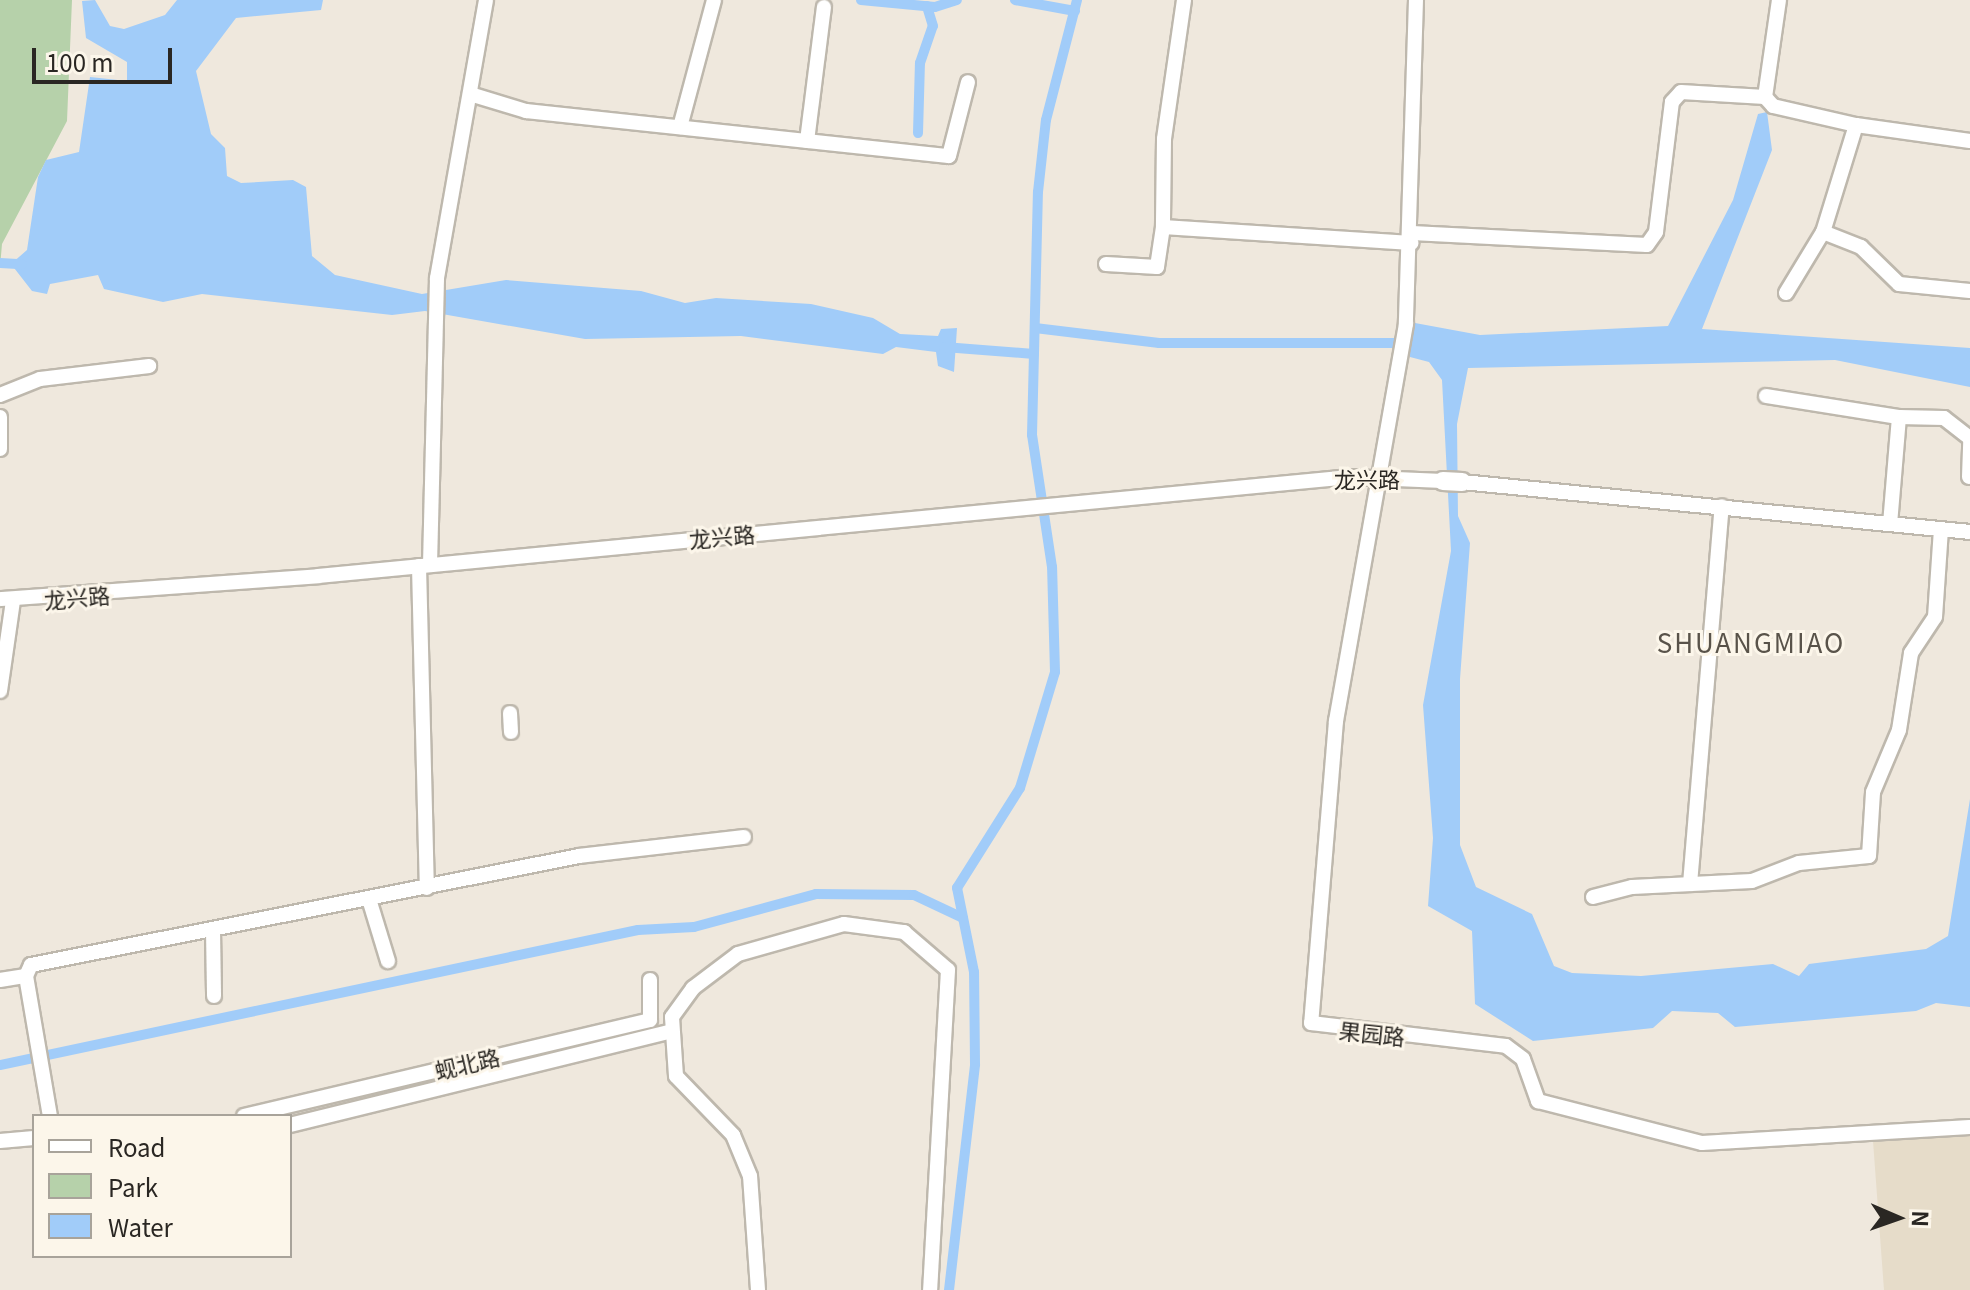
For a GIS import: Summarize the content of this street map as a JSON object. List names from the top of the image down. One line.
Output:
{"streets":{"street":["龙兴路","果园路","蚬北路"]},"crossings":[["龙兴路","果园路"]],"districts":["SHUANGMIAO"],"legend":["Road","Park","Water"],"scale_bar":"100 m","north":"right"}
